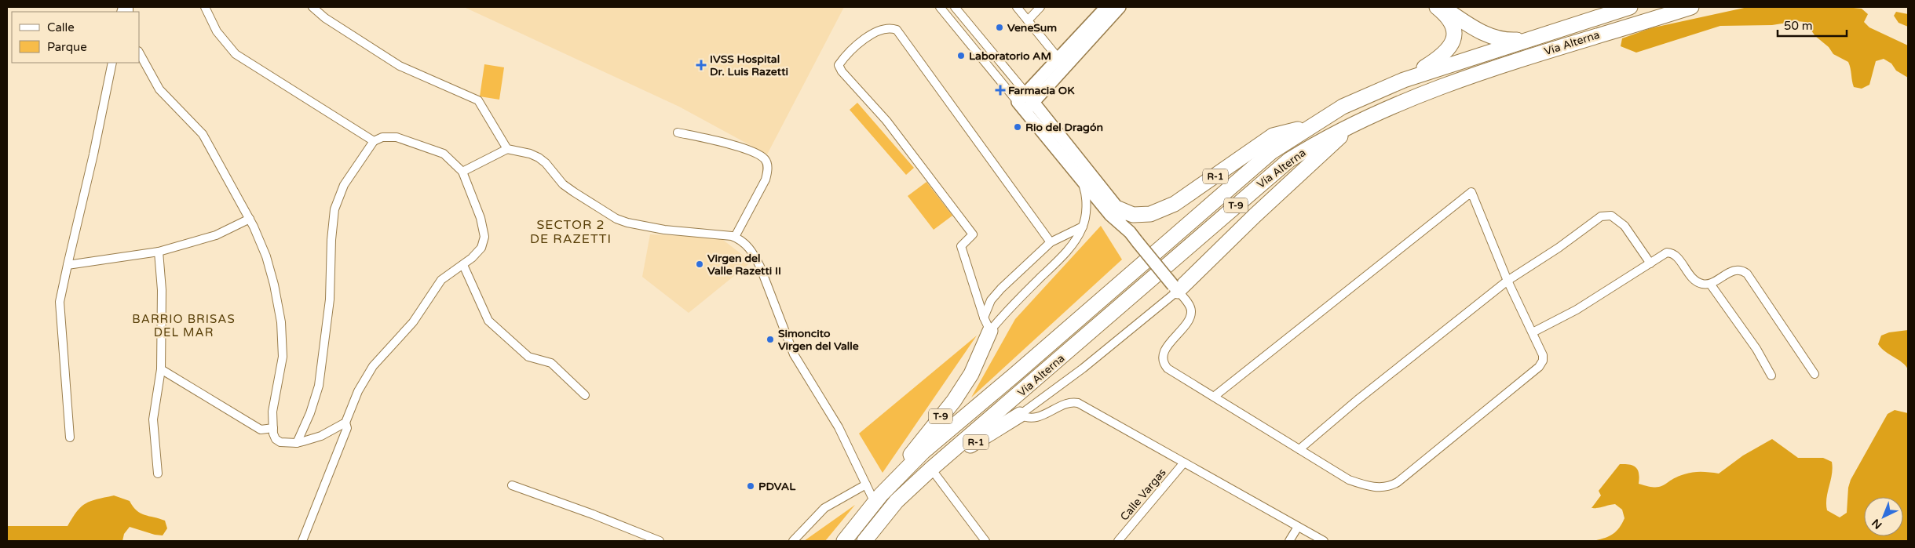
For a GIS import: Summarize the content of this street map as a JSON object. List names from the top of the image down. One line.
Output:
{"streets":{"highway":["Vía Alterna","R-1","T-9"],"street":["Calle Vargas"]},"crossings":[["Vía Alterna","R-1"],["Vía Alterna","T-9"],["R-1","T-9"]],"districts":["SECTOR 2 DE RAZETTI","BARRIO BRISAS DEL MAR"],"places":{"other":["VeneSum","Laboratorio AM","Rio del Dragón","Virgen del Valle Razetti II","Simoncito Virgen del Valle","PDVAL"],"health":["IVSS Hospital Dr. Luis Razetti","Farmacia OK"]},"legend":["Calle","Parque"],"scale_bar":"50 m","north":"bottom left"}
